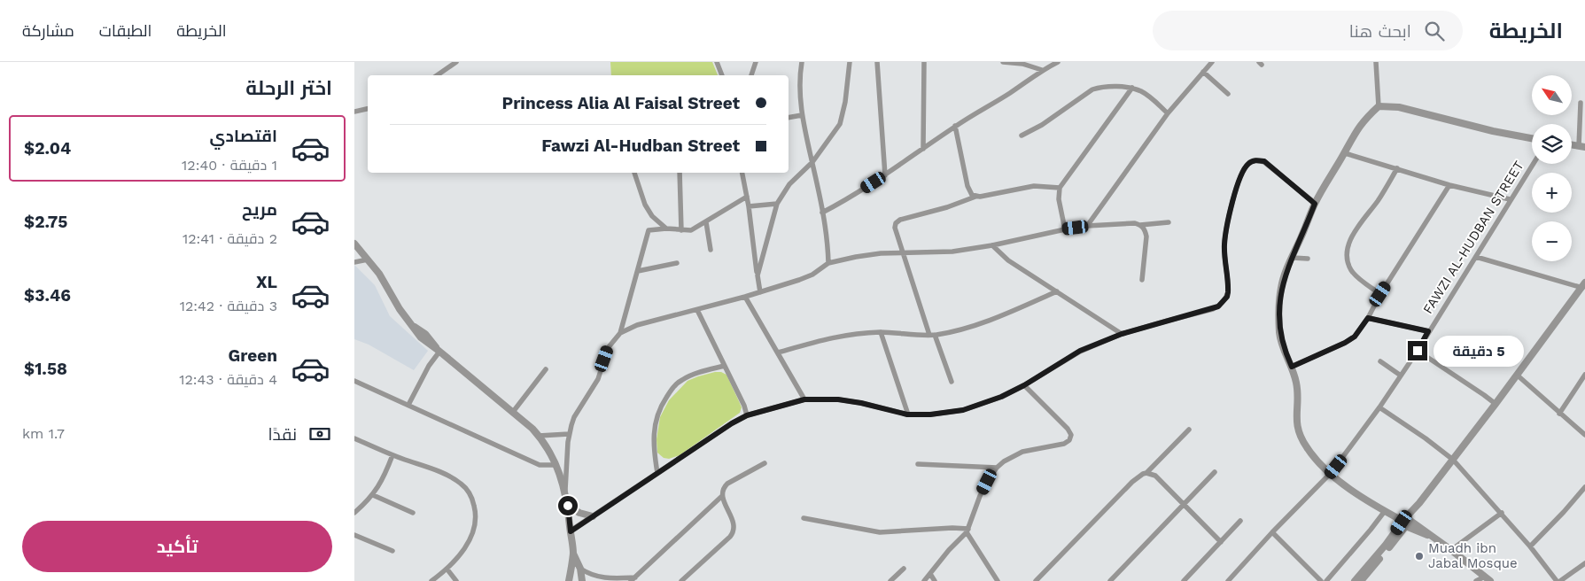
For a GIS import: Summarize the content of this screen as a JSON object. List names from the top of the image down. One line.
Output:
{"streets":{"street":["FAWZI AL-HUDBAN STREET"]},"places":["Muadh ibn Jabal Mosque"],"north":"top left","page":{"header":"الخريطة","search":"ابحث هنا","nav":["الخريطة","الطبقات","مشاركة"],"heading":"اختر الرحلة","map_buttons":["+","−"],"banner":["Princess Alia Al Faisal Street","Fawzi Al-Hudban Street"],"list":[{"name":"اقتصادي","note":"1 دقيقة · 12:40","value":"$2.04"},{"name":"مريح","note":"2 دقيقة · 12:41","value":"$2.75"},{"name":"XL","note":"3 دقيقة · 12:42","value":"$3.46"},{"name":"Green","note":"4 دقيقة · 12:43","value":"$1.58"}],"bubble":"5 دقيقة","pay":["نقدًا","1.7 km"],"buttons":"تأكيد"}}
